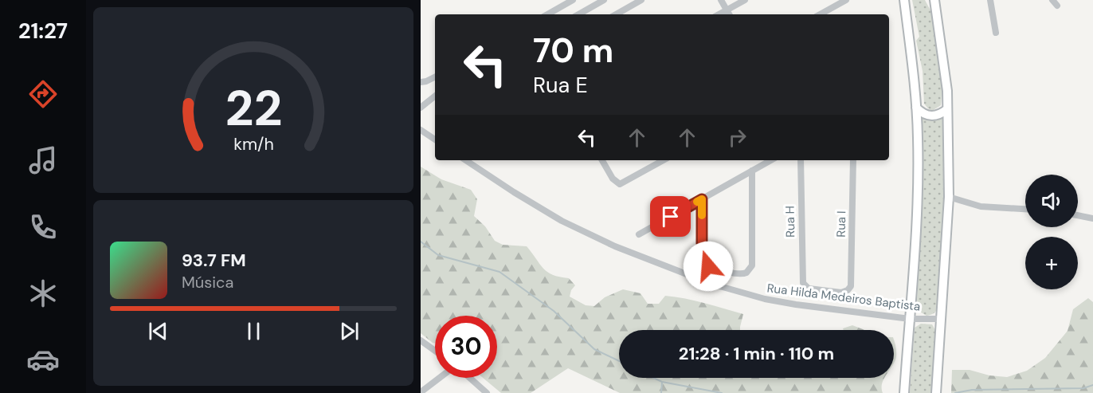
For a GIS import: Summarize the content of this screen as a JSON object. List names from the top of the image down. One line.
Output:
{"streets":{"street":["Rua H","Rua I","Rua Hilda Medeiros Baptista"]},"crossings":[["Rua H","Rua I"]],"page":{"tabs":"21:27","turn":["70 m","Rua E"],"map_buttons":"+","song":["93.7 FM","Música"],"limit":"30","trip":"21:28 · 1 min · 110 m","gauge":["22","km/h"]}}
